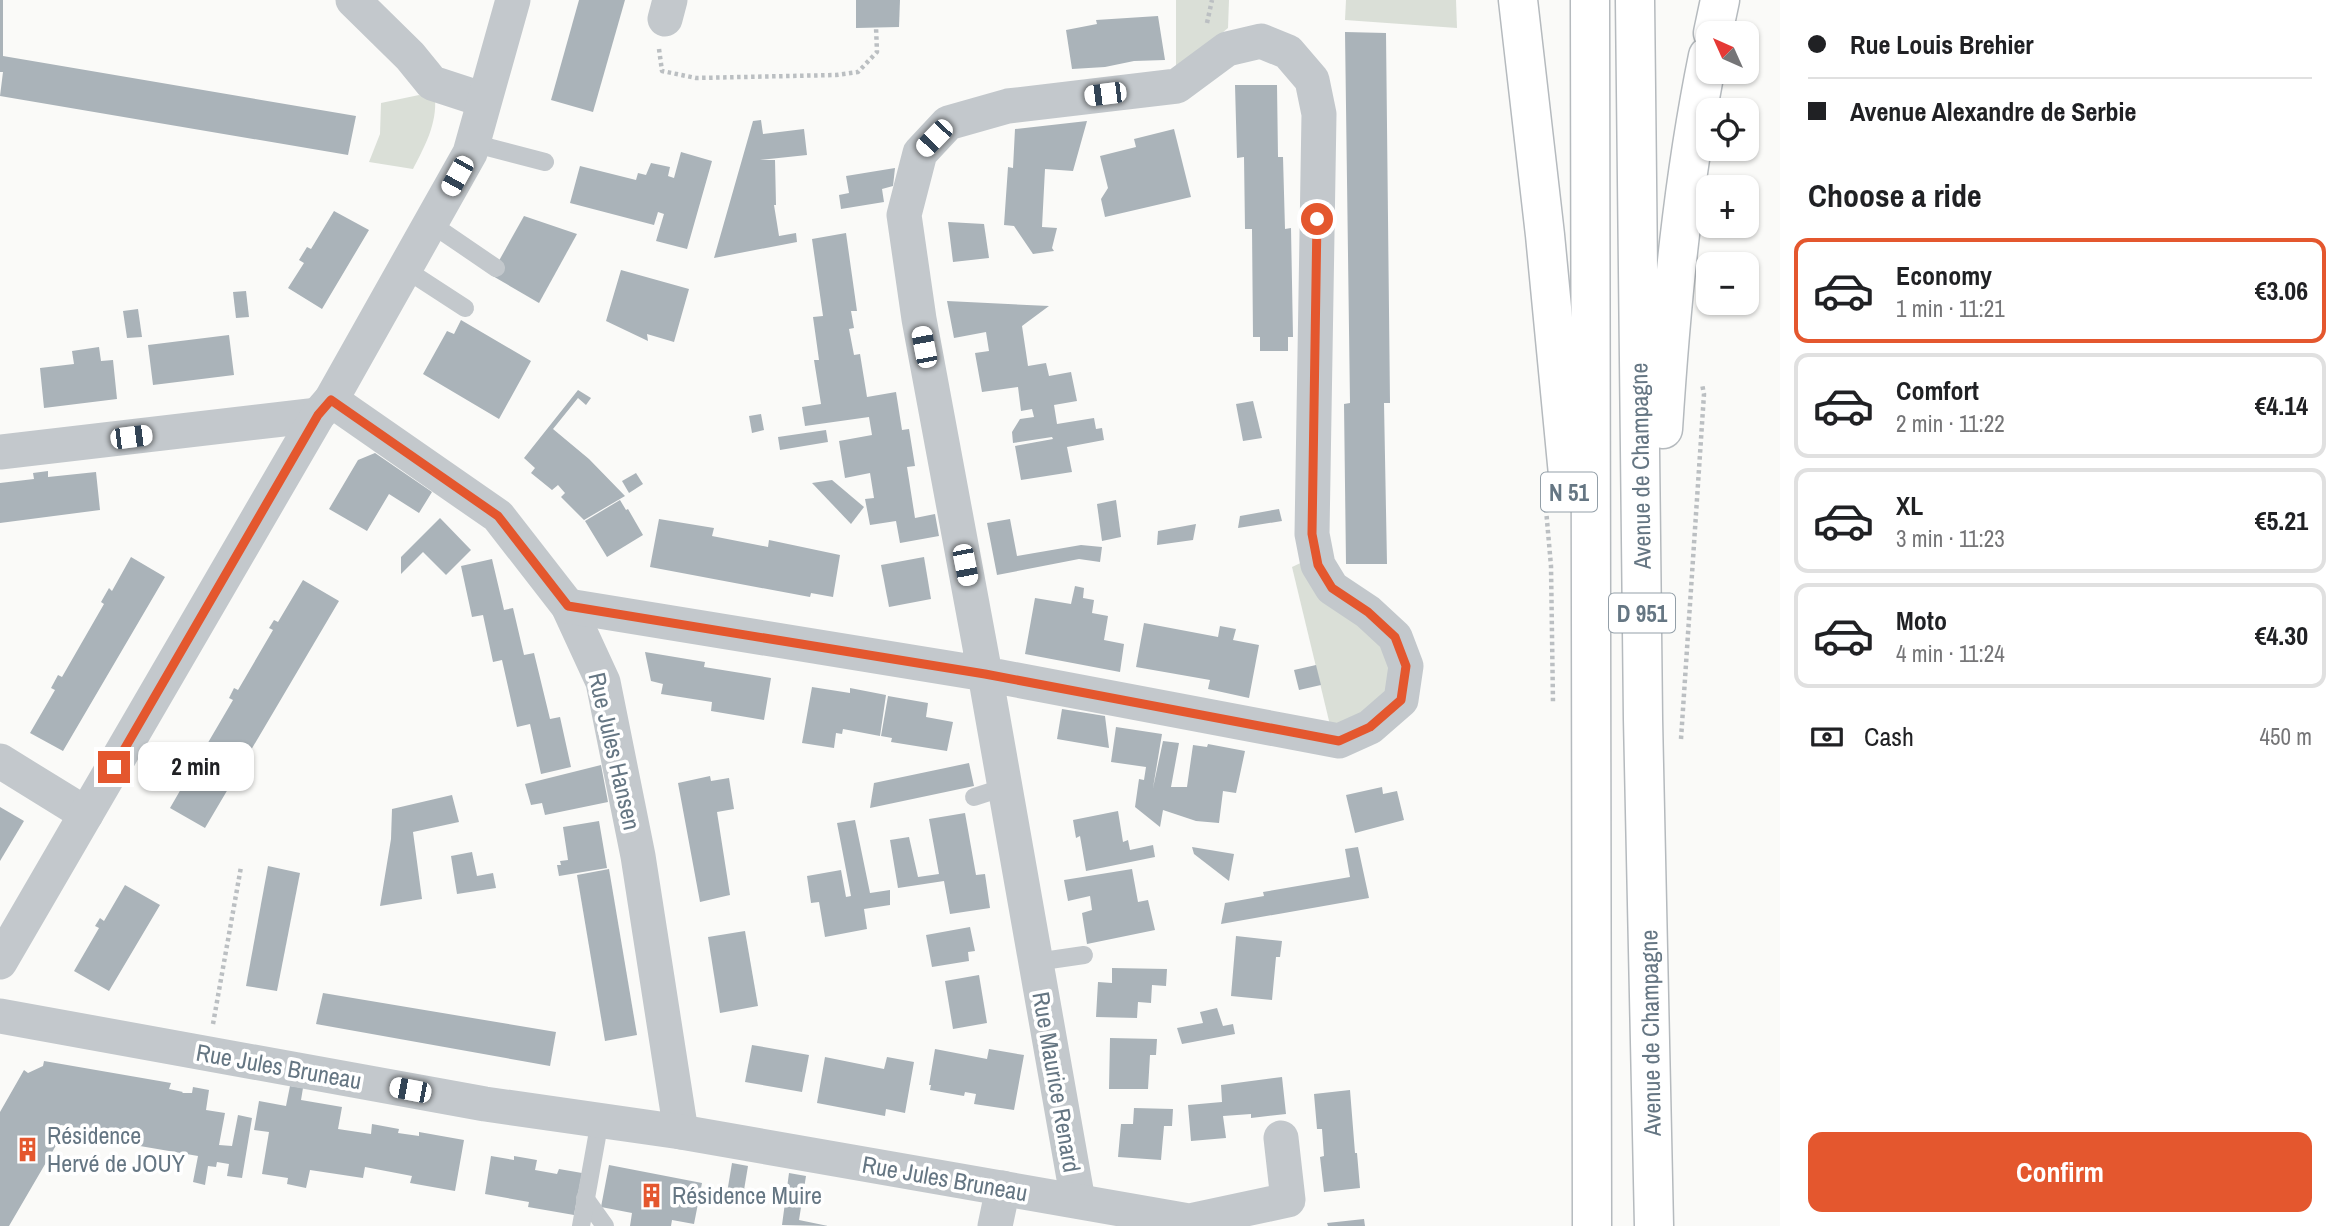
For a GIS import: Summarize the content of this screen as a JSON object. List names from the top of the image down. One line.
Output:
{"streets":{"main road":["Avenue de Champagne","N 51","D 951"],"street":["Rue Jules Hansen","Rue Jules Bruneau","Rue Maurice Renard"]},"crossings":[["Avenue de Champagne","N 51"],["Rue Jules Hansen","Rue Jules Bruneau"],["Rue Jules Bruneau","Rue Maurice Renard"]],"places":{"building":["Résidence Hervé de JOUY","Résidence Muire"]},"north":"top left","page":{"banner":["Rue Louis Brehier","Avenue Alexandre de Serbie"],"map_buttons":["+","−"],"heading":"Choose a ride","list":[{"name":"Economy","note":"1 min · 11:21","value":"€3.06"},{"name":"Comfort","note":"2 min · 11:22","value":"€4.14"},{"name":"XL","note":"3 min · 11:23","value":"€5.21"},{"name":"Moto","note":"4 min · 11:24","value":"€4.30"}],"pay":["Cash","450 m"],"bubble":"2 min","buttons":"Confirm"}}
